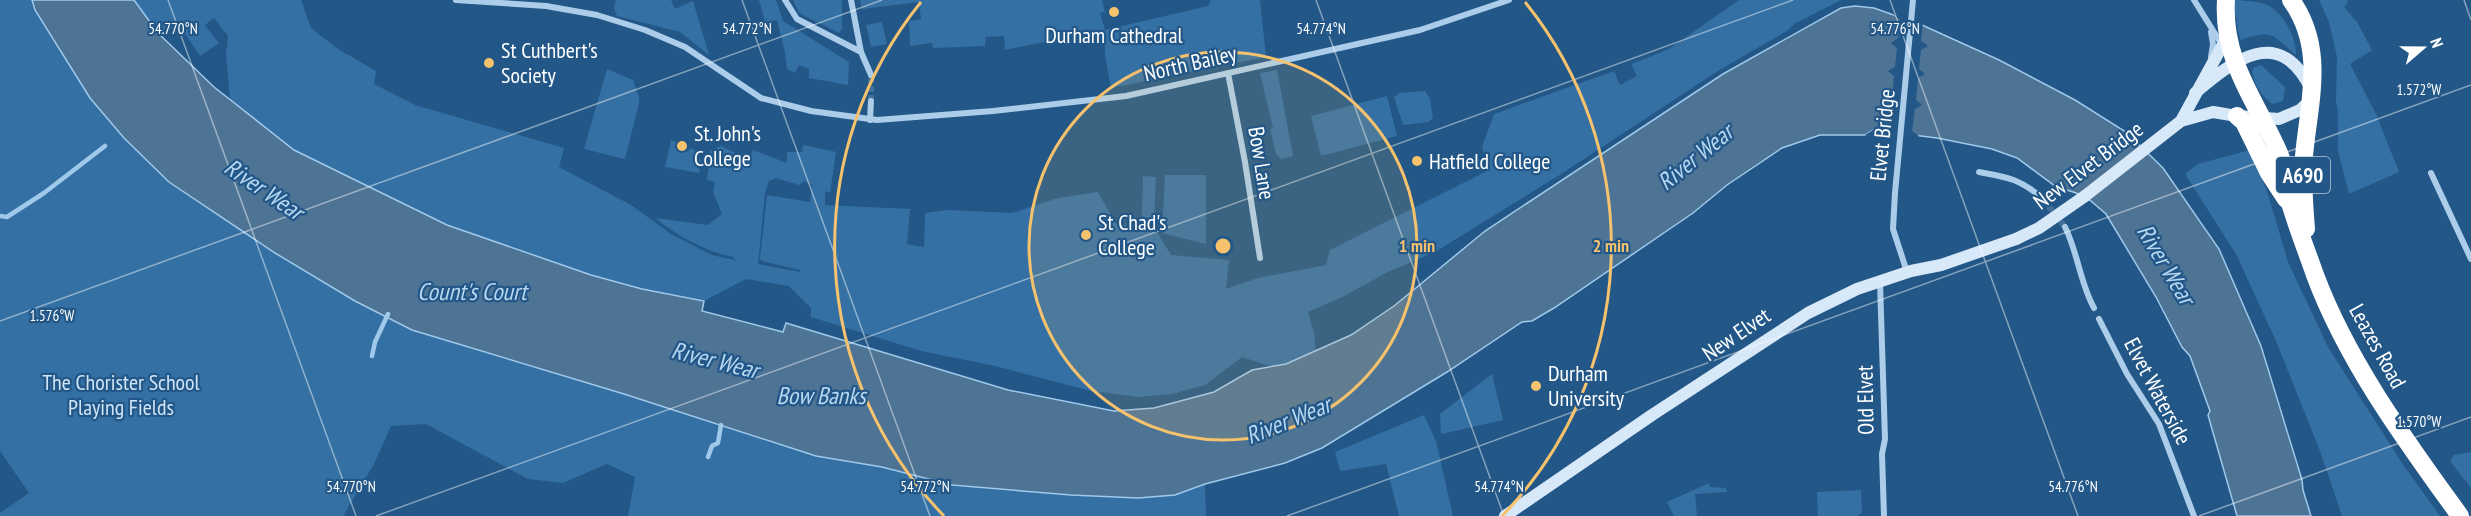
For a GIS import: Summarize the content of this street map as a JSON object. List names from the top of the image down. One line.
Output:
{"streets":{"highway":["A690","Leazes Road"],"street":["North Bailey","Elvet Bridge","Bow Lane","New Elvet Bridge","New Elvet","Elvet Waterside","Old Elvet"]},"crossings":[["North Bailey","Bow Lane"],["Elvet Bridge","New Elvet"],["New Elvet Bridge","New Elvet"],["A690","Leazes Road"],["New Elvet","Old Elvet"]],"water":["River Wear","Count's Court","Bow Banks"],"parks":["The Chorister School Playing Fields"],"places":["Durham Cathedral","St Cuthbert's Society","St. John's College","Hatfield College","St Chad's College","Durham University"],"north":"right","coordinates":["54.770°N","54.772°N","54.774°N","54.776°N","1.572°W","1.576°W","1.570°W"],"rings":["1 min","2 min"]}
